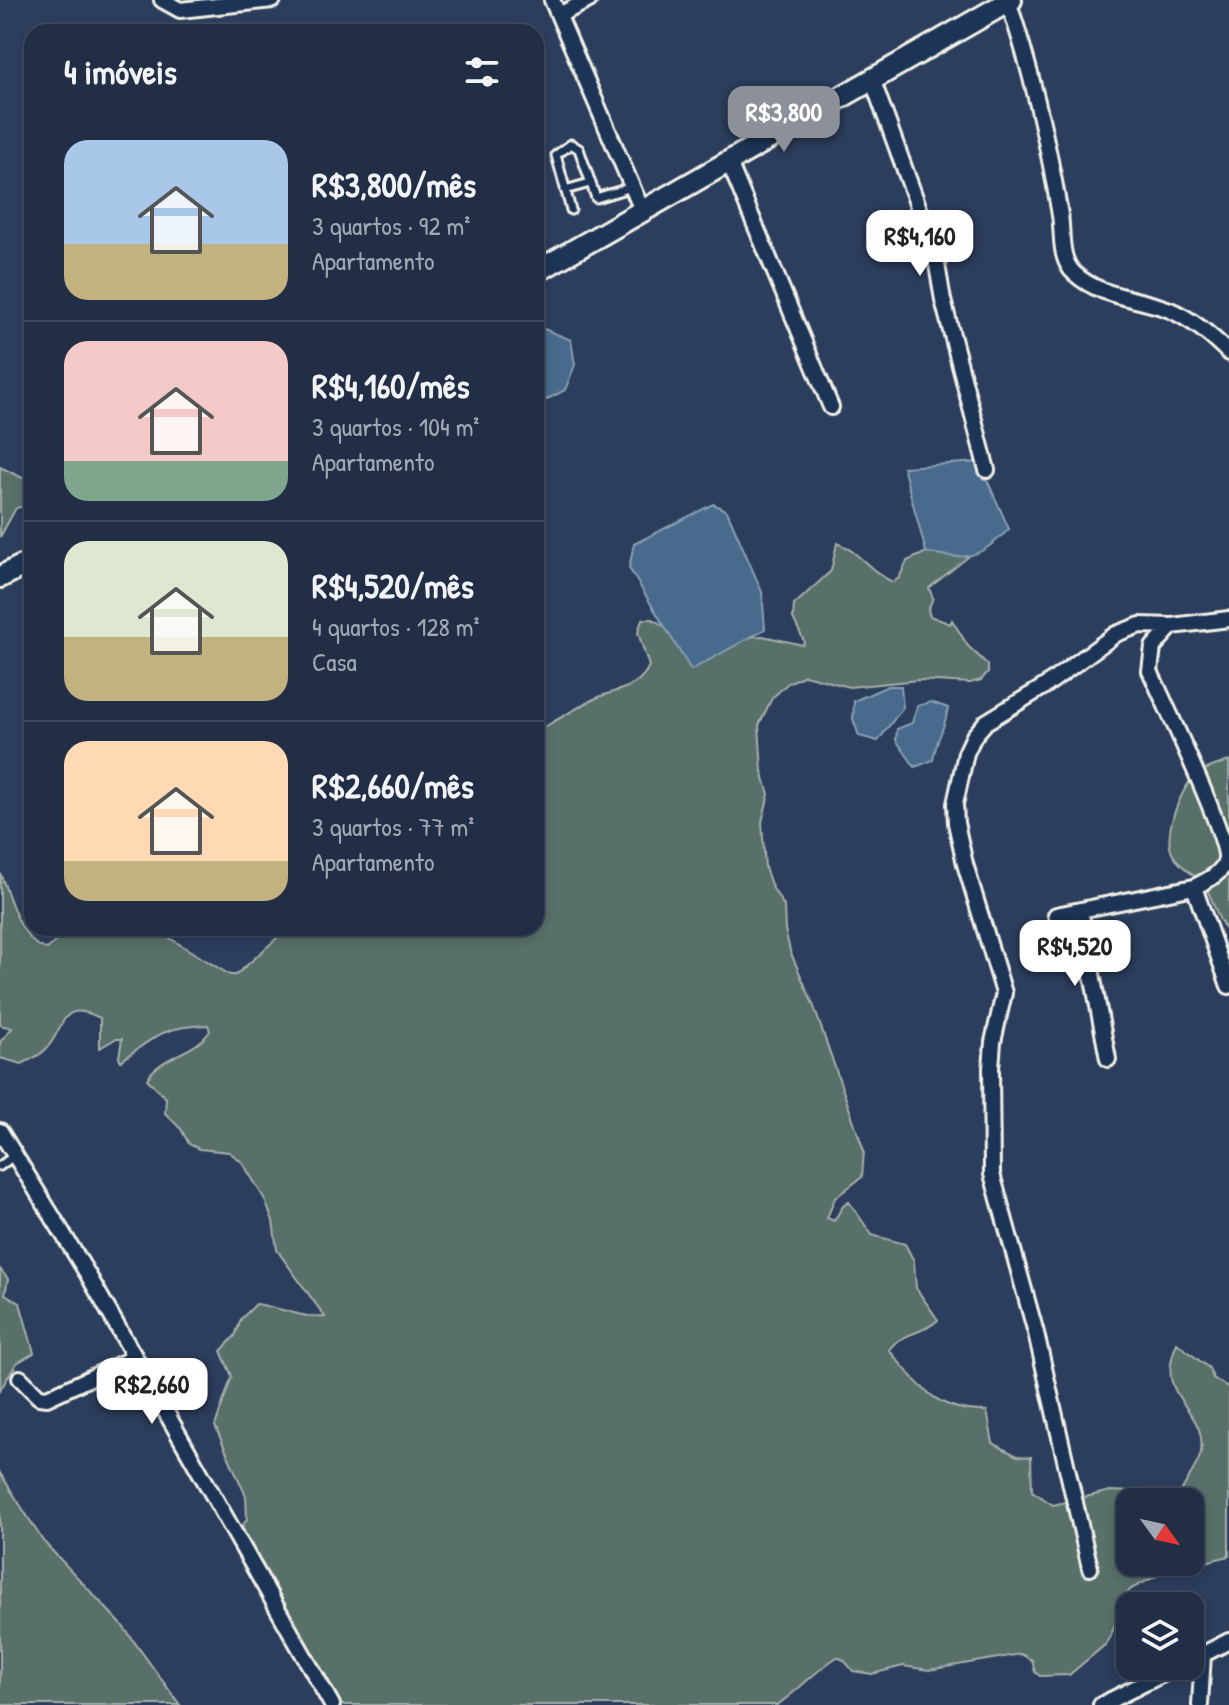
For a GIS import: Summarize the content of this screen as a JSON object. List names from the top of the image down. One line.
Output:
{"north":"bottom right","page":{"heading":"4 imóveis","price":["R$3,800","R$4,160","R$4,520","R$2,660"],"list":[{"name":"R$3,800/mês","note":"3 quartos · 92 m² · Apartamento"},{"name":"R$4,160/mês","note":"3 quartos · 104 m² · Apartamento"},{"name":"R$4,520/mês","note":"4 quartos · 128 m² · Casa"},{"name":"R$2,660/mês","note":"3 quartos · 77 m² · Apartamento"}]}}
